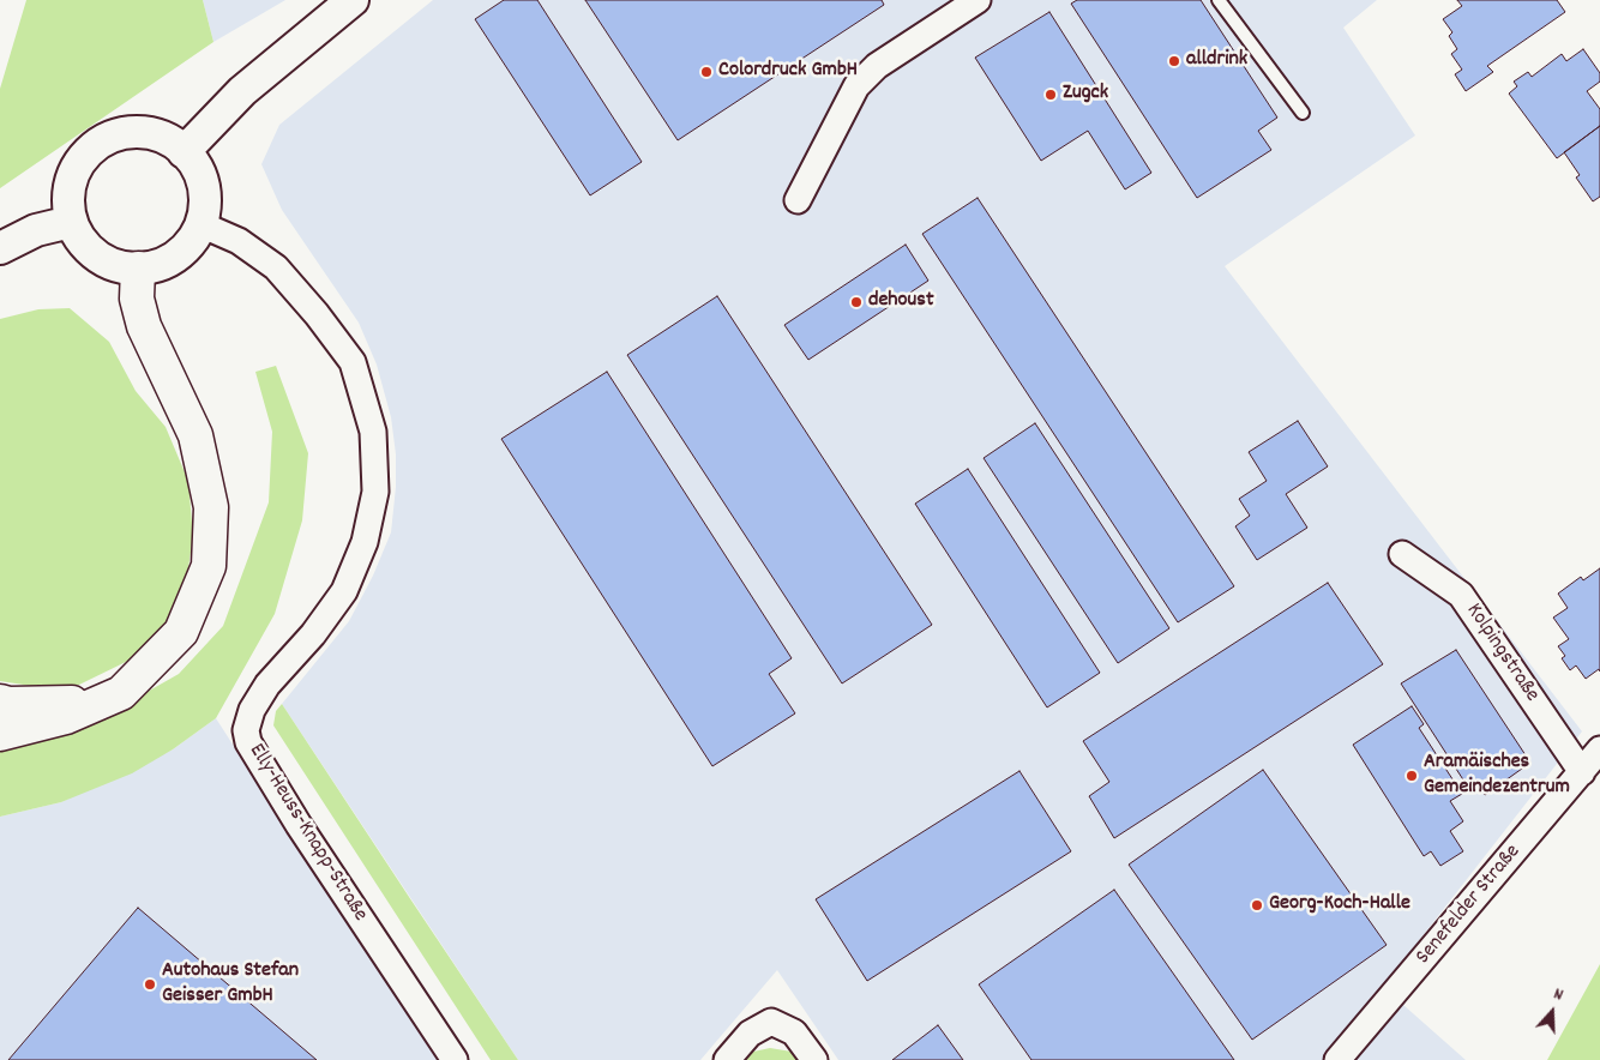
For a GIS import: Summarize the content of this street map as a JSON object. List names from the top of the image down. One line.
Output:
{"streets":{"street":["Kolpingstraße","Elly-Heuss-Knapp-Straße","Senefelder Straße"]},"crossings":[["Kolpingstraße","Senefelder Straße"]],"places":["alldrink","Colordruck GmbH","Zugck","dehoust","Aramäisches Gemeindezentrum","Georg-Koch-Halle","Autohaus Stefan Geisser GmbH"],"north":"top"}
